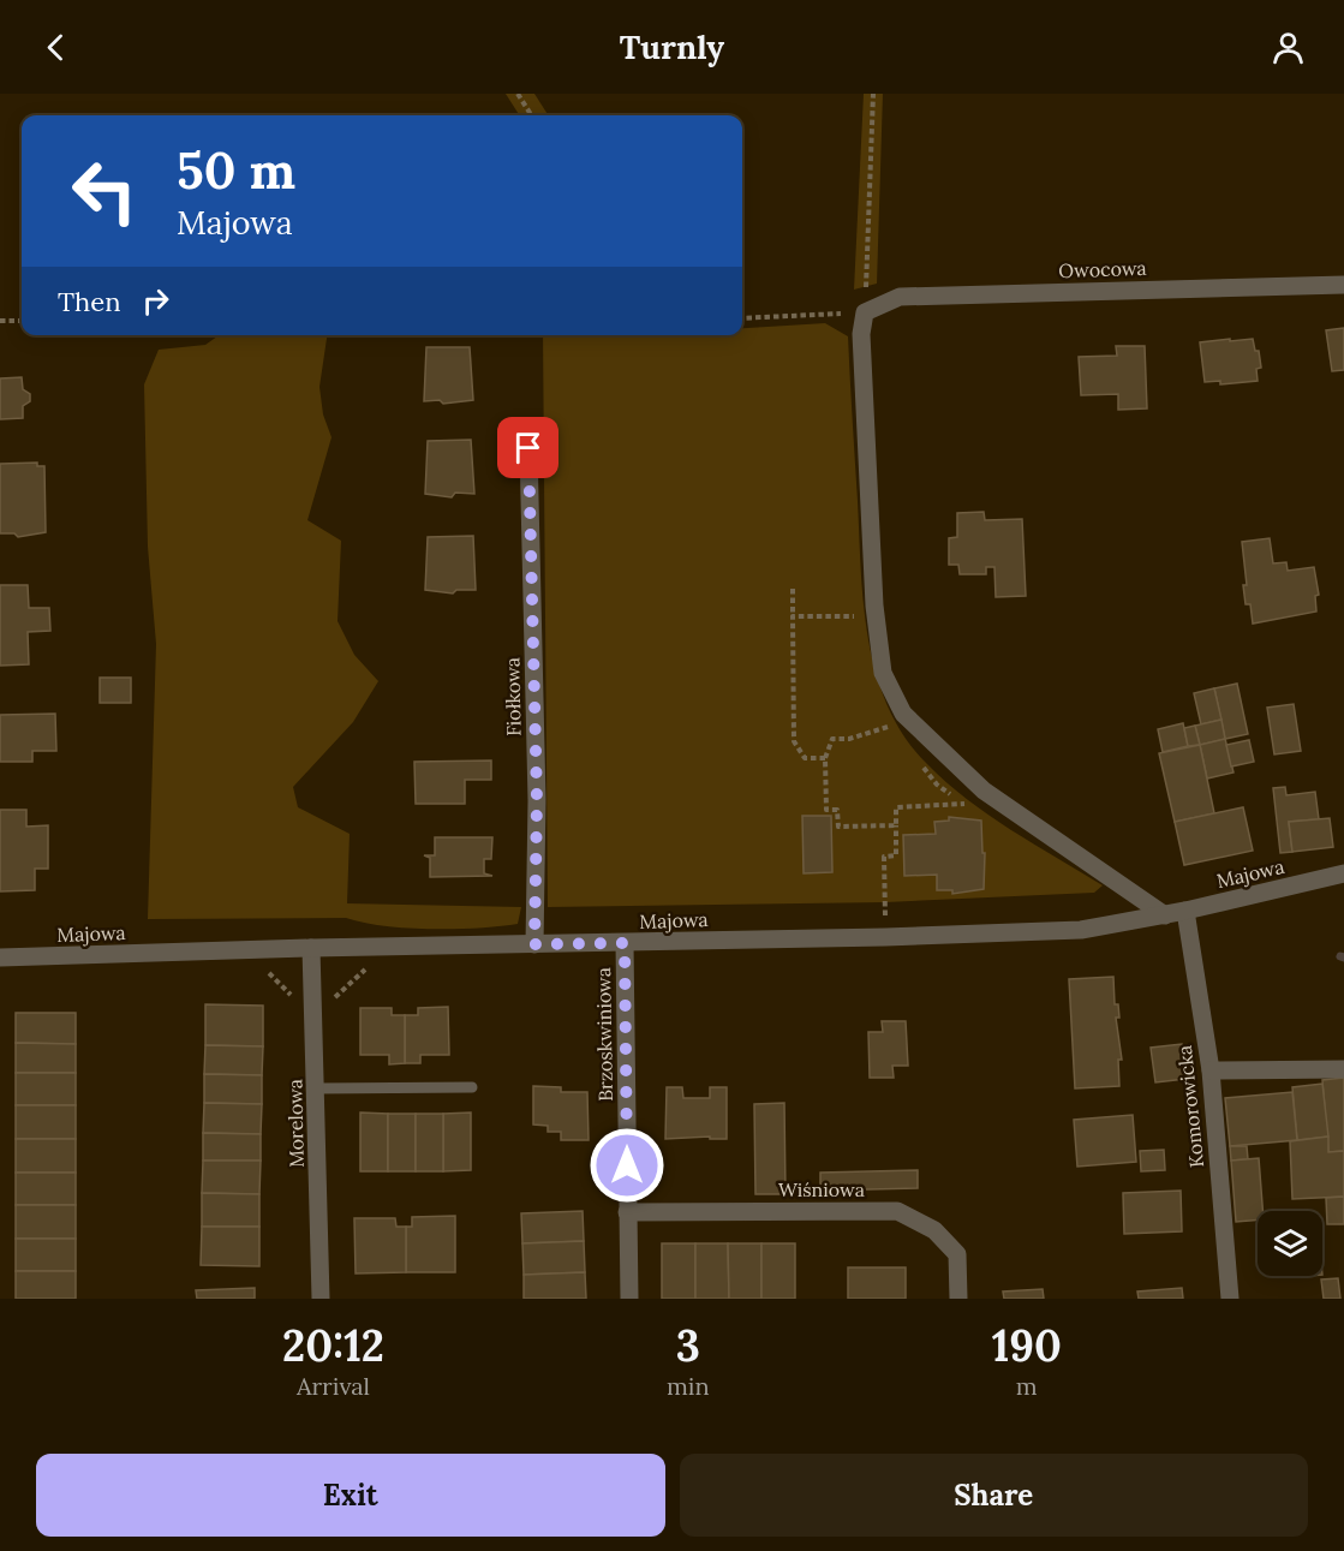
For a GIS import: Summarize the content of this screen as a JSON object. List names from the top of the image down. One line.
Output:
{"streets":{"street":["Owocowa","Fiołkowa","Majowa","Brzoskwiniowa","Komorowicka","Morelowa","Wiśniowa"]},"crossings":[["Fiołkowa","Majowa"],["Majowa","Brzoskwiniowa"],["Majowa","Komorowicka"],["Majowa","Morelowa"],["Brzoskwiniowa","Wiśniowa"]],"page":{"header":"Turnly","turn":["50 m","Majowa"],"then":"Then","eta":["20:12","Arrival","3","min","190","m"],"buttons":["Exit","Share"]}}
